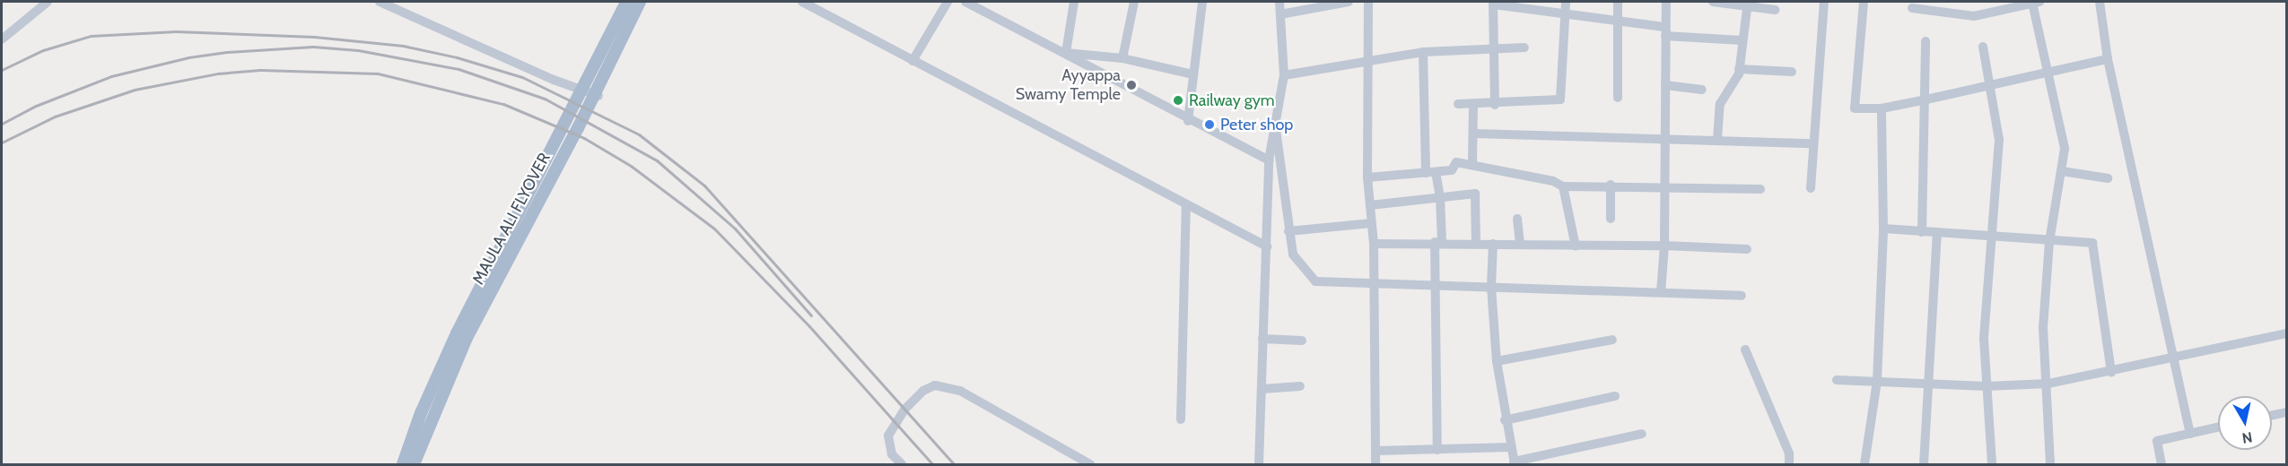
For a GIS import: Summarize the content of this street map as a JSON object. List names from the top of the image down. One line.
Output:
{"streets":{"main road":["MAULA ALI FLYOVER"]},"places":["Ayyappa Swamy Temple","Railway gym","Peter shop"],"north":"bottom"}
